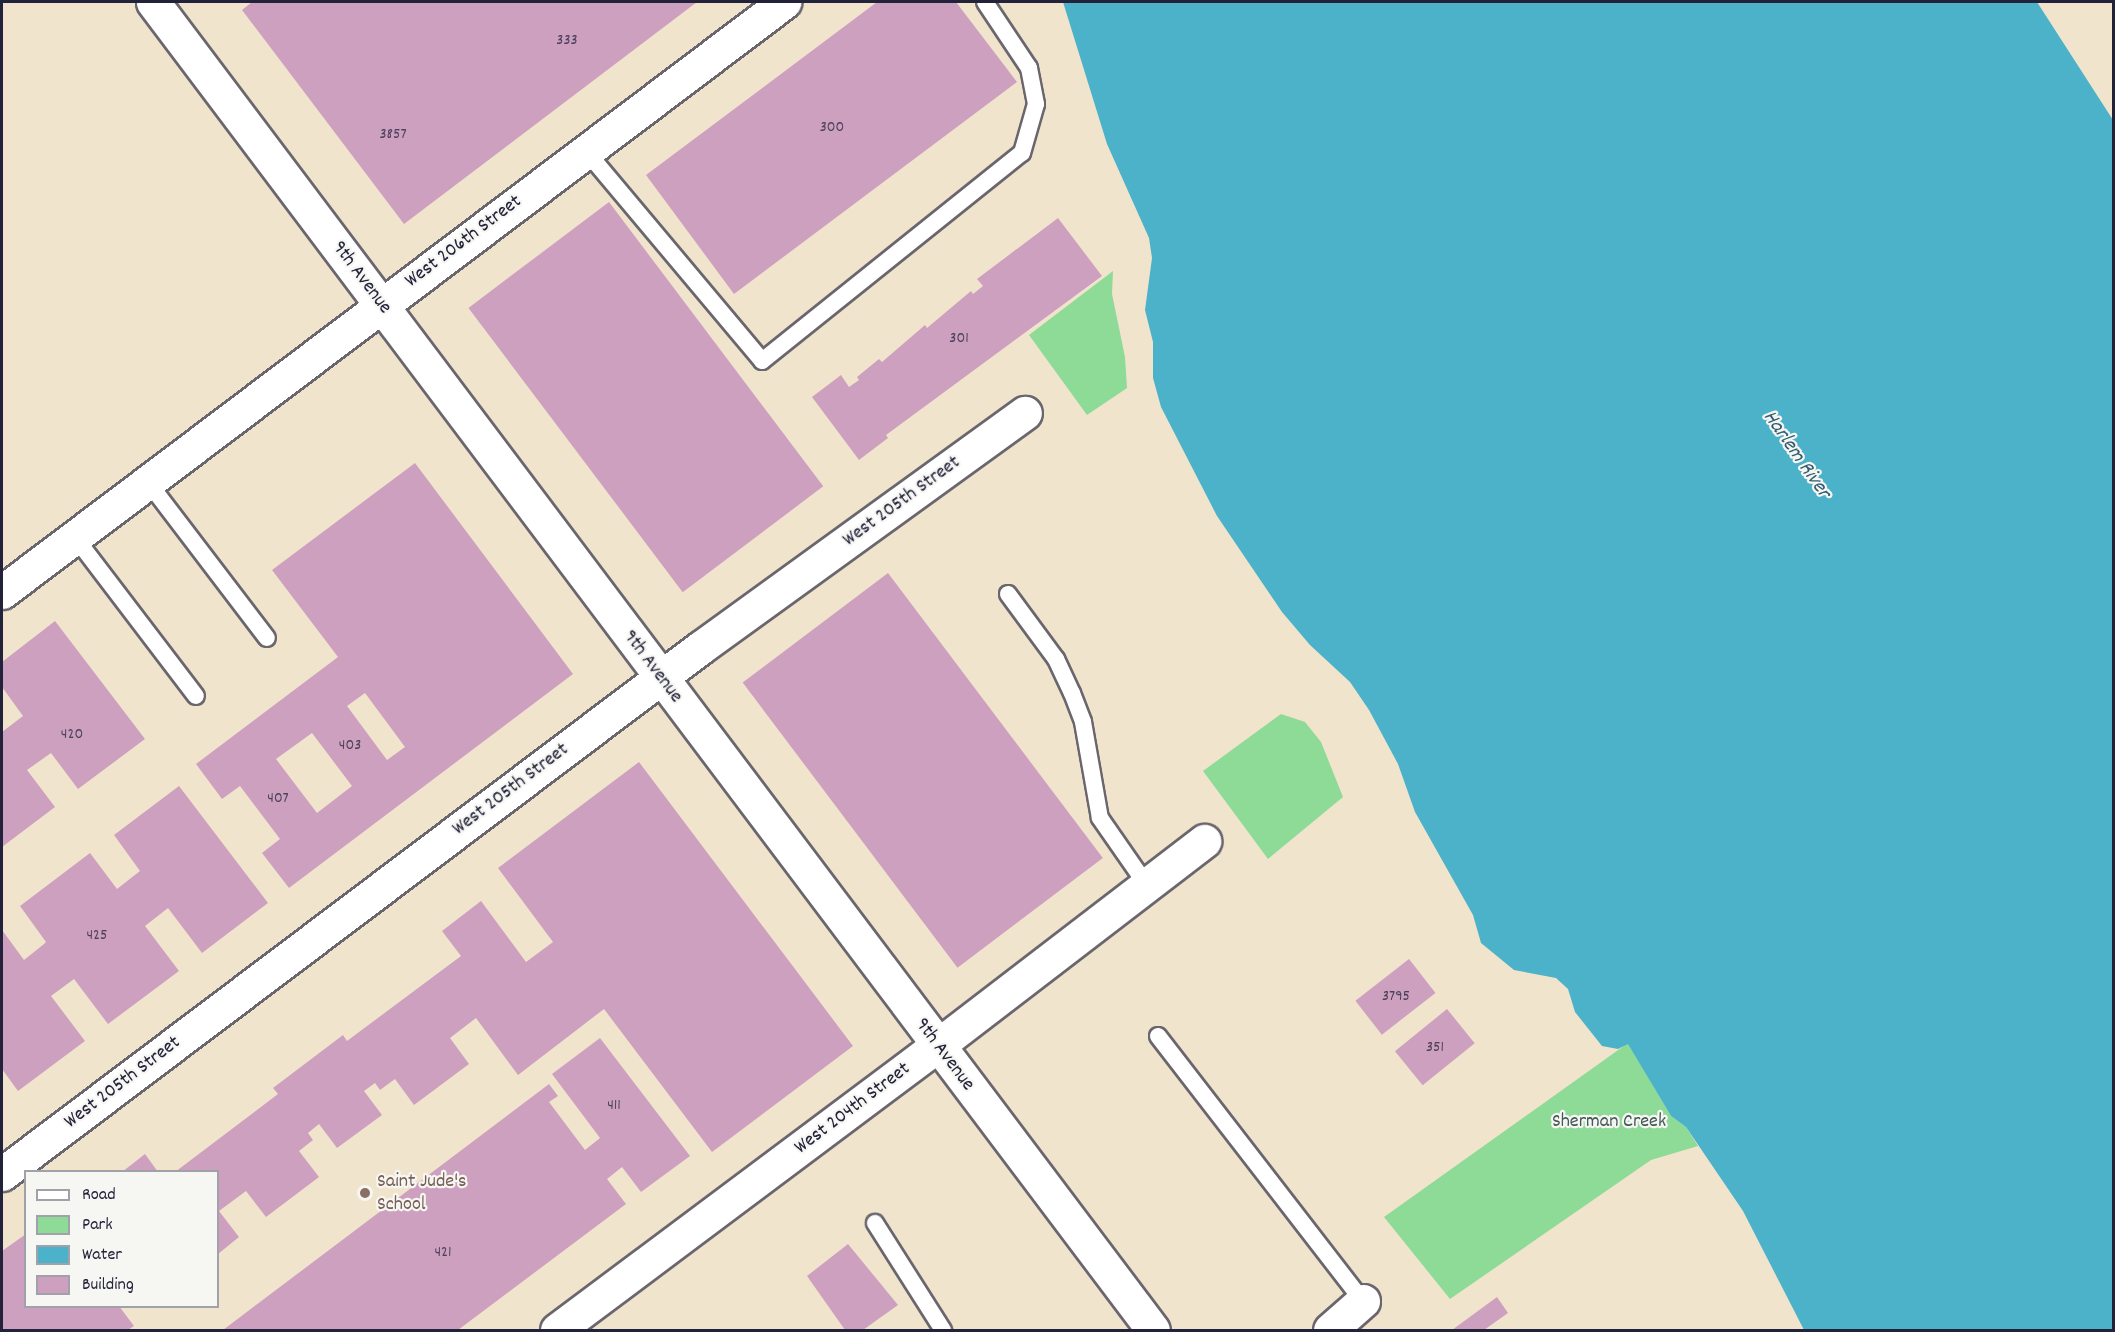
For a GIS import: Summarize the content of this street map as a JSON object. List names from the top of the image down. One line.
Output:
{"streets":{"street":["West 206th Street","9th Avenue","West 205th Street","West 204th Street"]},"crossings":[["West 206th Street","9th Avenue"],["9th Avenue","West 205th Street"],["9th Avenue","West 204th Street"]],"water":["Harlem River"],"parks":["Sherman Creek"],"places":["Saint Jude's School"],"house_numbers":["333","300","3857","301","420","403","407","425","3795","351","411","421"],"legend":["Road","Park","Water","Building"]}
